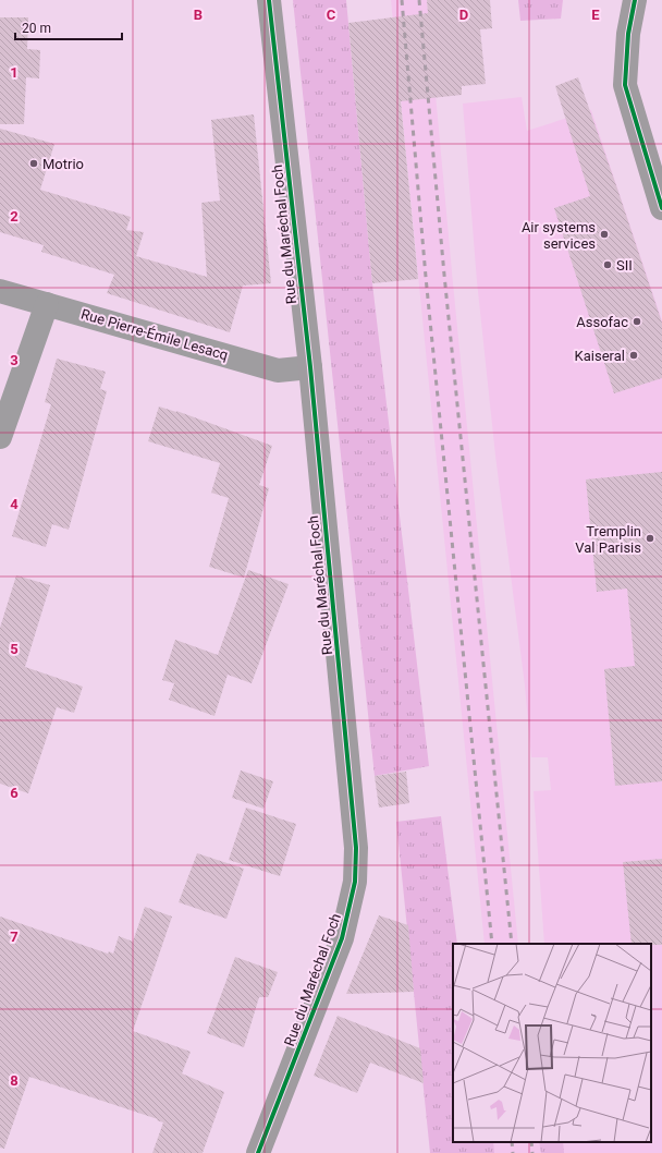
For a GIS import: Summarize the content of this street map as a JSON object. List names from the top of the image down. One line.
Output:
{"streets":{"street":["Rue du Maréchal Foch","Rue Pierre-Émile Lesacq"]},"crossings":[["Rue du Maréchal Foch","Rue Pierre-Émile Lesacq"]],"places":["Motrio","Air systems services","SII","Assofac","Kaiseral","Tremplin Val Parisis"],"scale_bar":"20 m","grid":{"columns":["B","C","D","E"],"rows":["1","2","3","4","5","6","7","8"]}}
